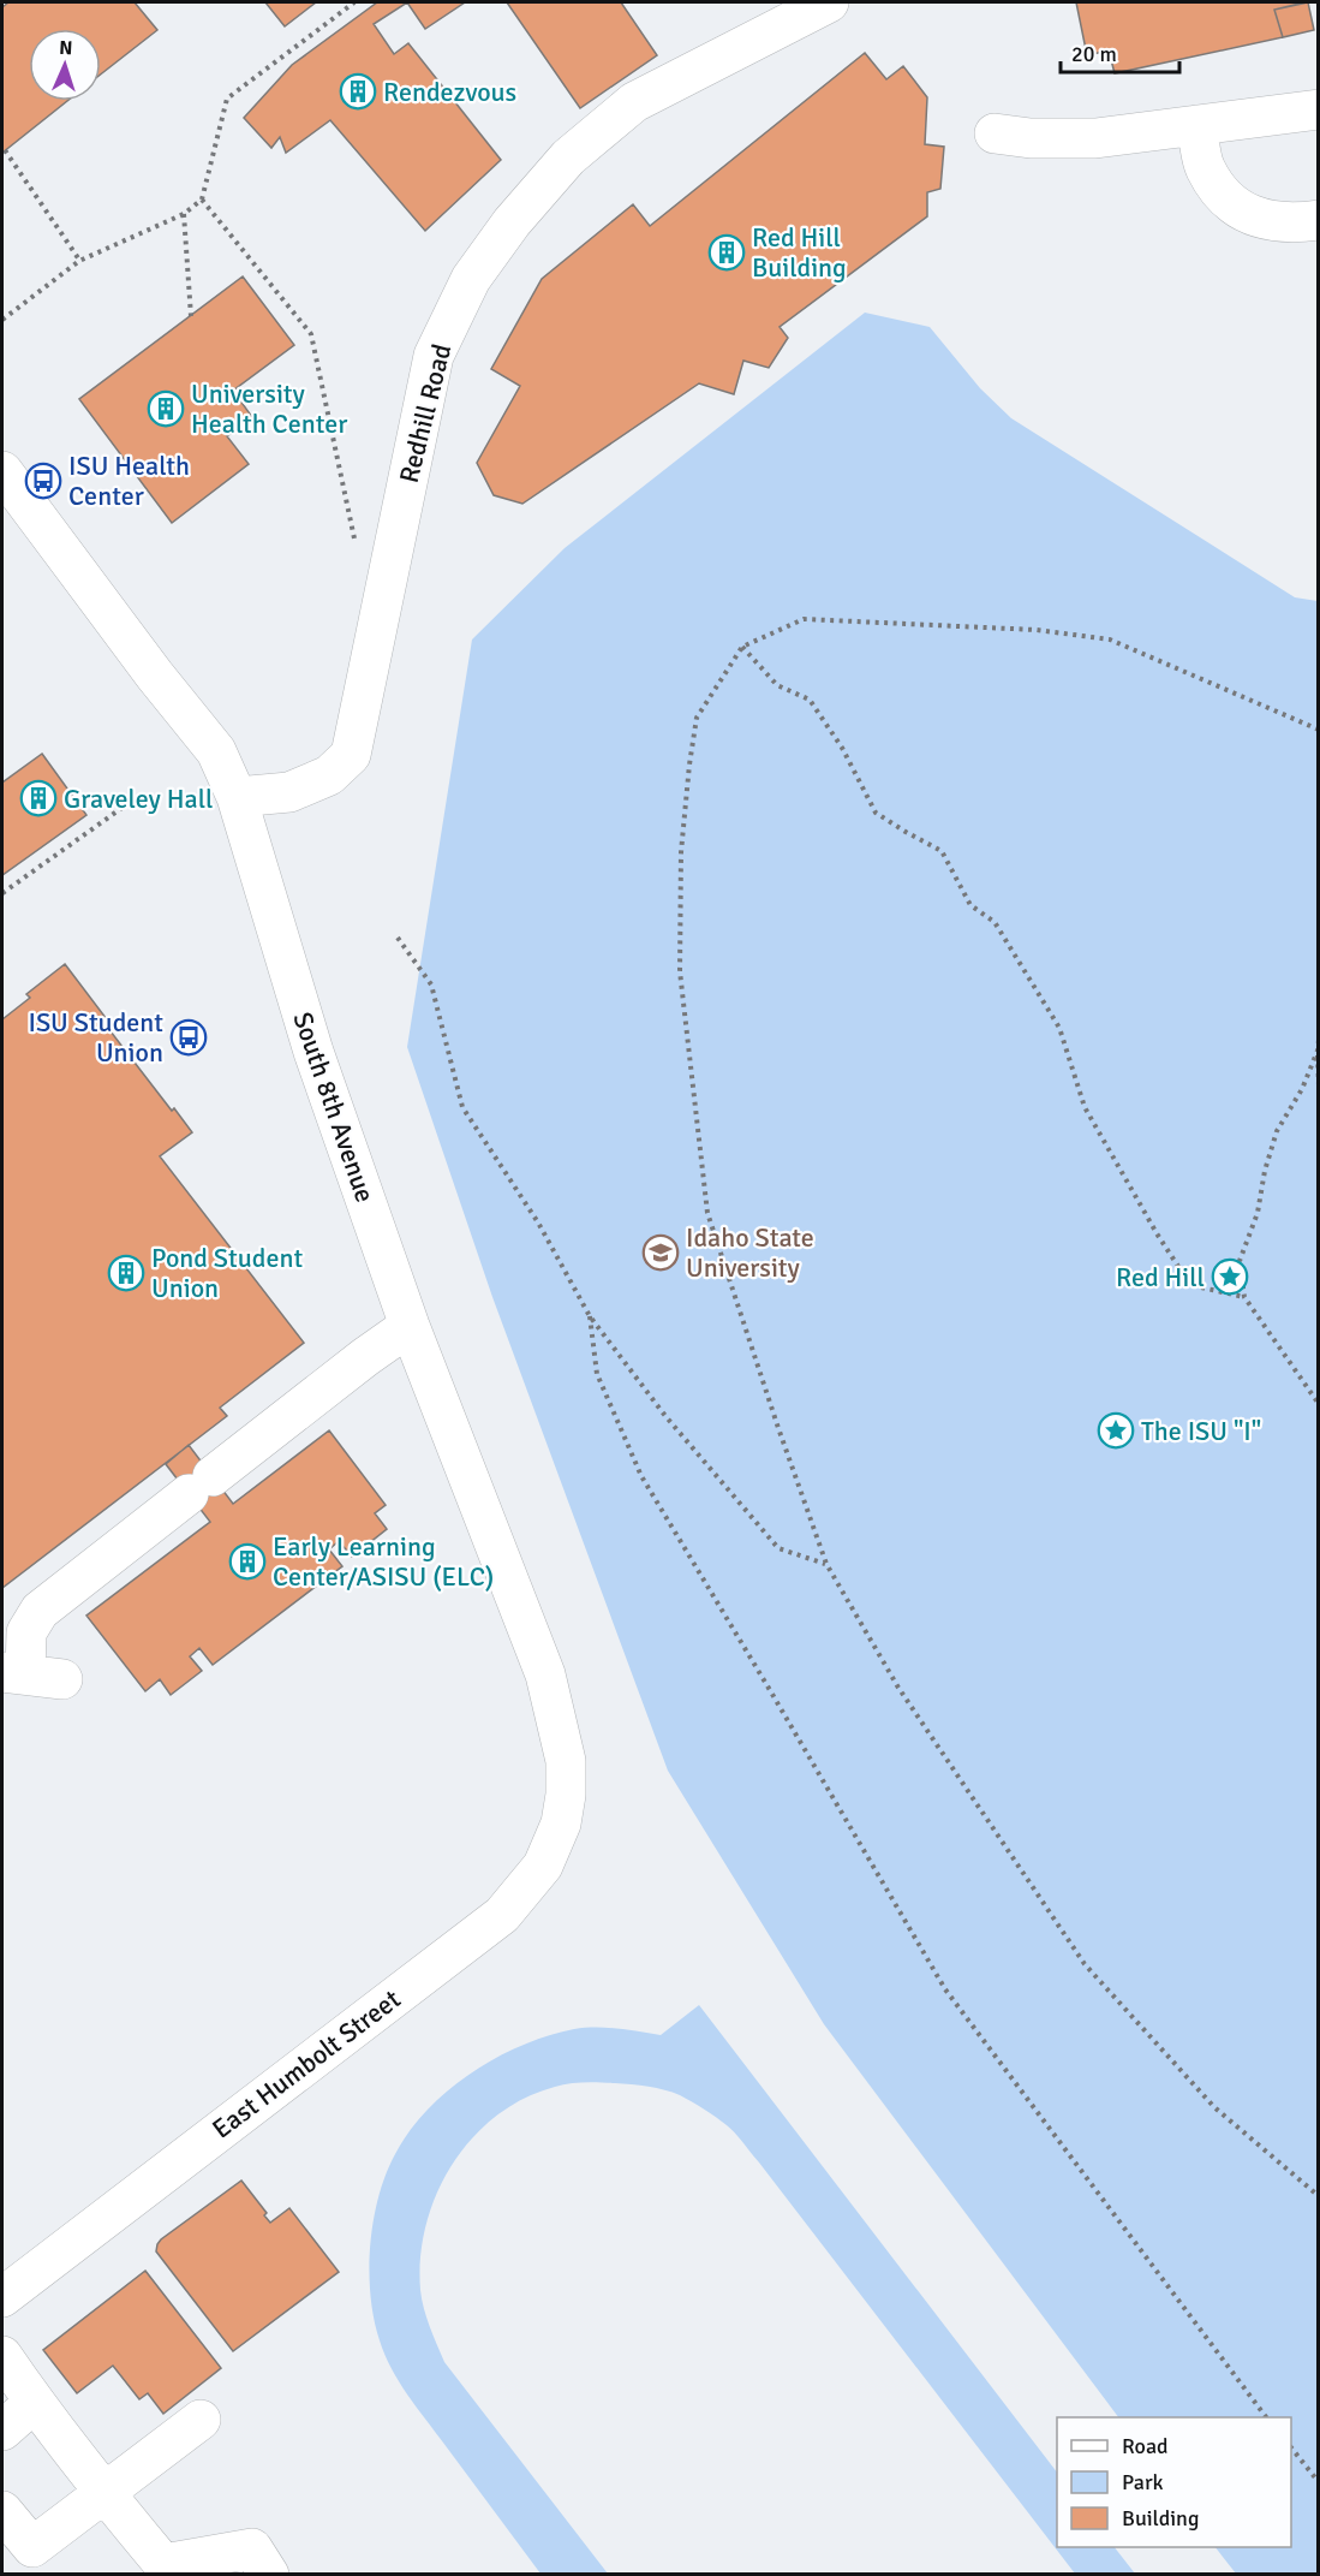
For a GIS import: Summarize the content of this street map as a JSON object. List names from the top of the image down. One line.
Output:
{"streets":{"street":["Redhill Road","South 8th Avenue","East Humbolt Street"]},"crossings":[["Redhill Road","South 8th Avenue"],["South 8th Avenue","East Humbolt Street"]],"places":{"building":["Rendezvous","Red Hill Building","University Health Center","Graveley Hall","Pond Student Union","Early Learning Center/ASISU (ELC)"],"bus stop":["ISU Health Center","ISU Student Union"],"school or university":["Idaho State University"],"place":["Red Hill","The ISU \"I\""]},"legend":["Road","Park","Building"],"scale_bar":"20 m","north":"top"}
